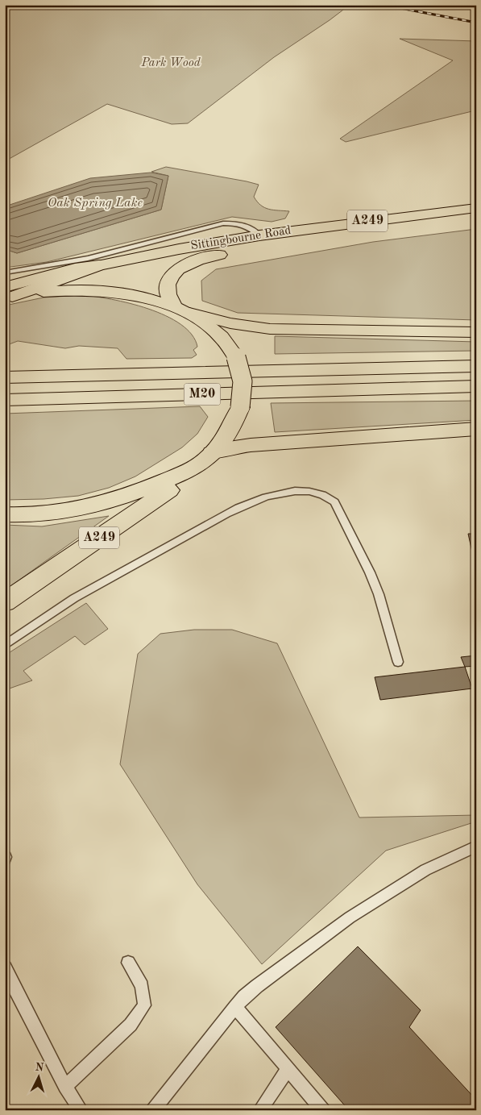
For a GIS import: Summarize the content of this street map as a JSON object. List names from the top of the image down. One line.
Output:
{"streets":{"highway":["A249","Sittingbourne Road","M20"]},"water":["Oak Spring Lake"],"parks":["Park Wood"],"north":"top"}
